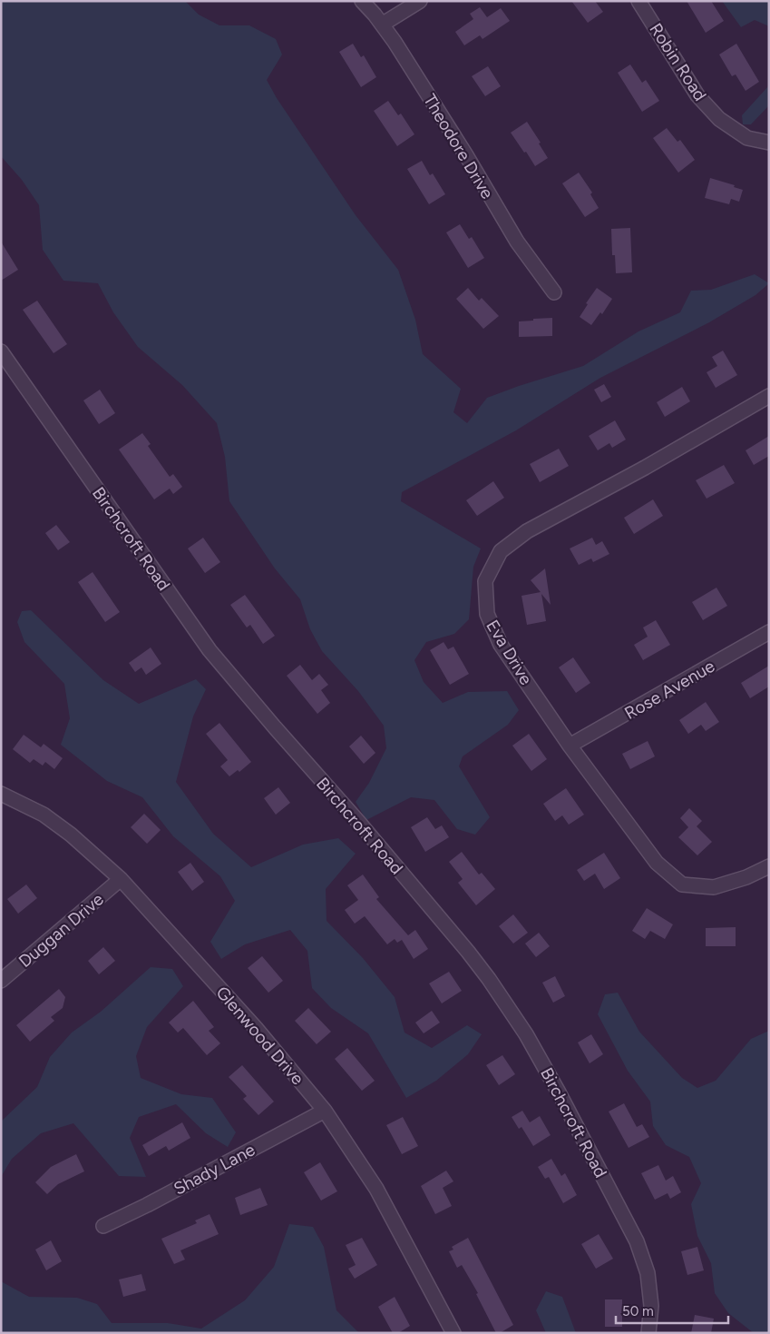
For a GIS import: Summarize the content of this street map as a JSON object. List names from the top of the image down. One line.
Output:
{"streets":{"street":["Robin Road","Theodore Drive","Birchcroft Road","Eva Drive","Rose Avenue","Duggan Drive","Glenwood Drive","Shady Lane"]},"crossings":[["Eva Drive","Rose Avenue"],["Duggan Drive","Glenwood Drive"],["Glenwood Drive","Shady Lane"]],"scale_bar":"50 m"}
